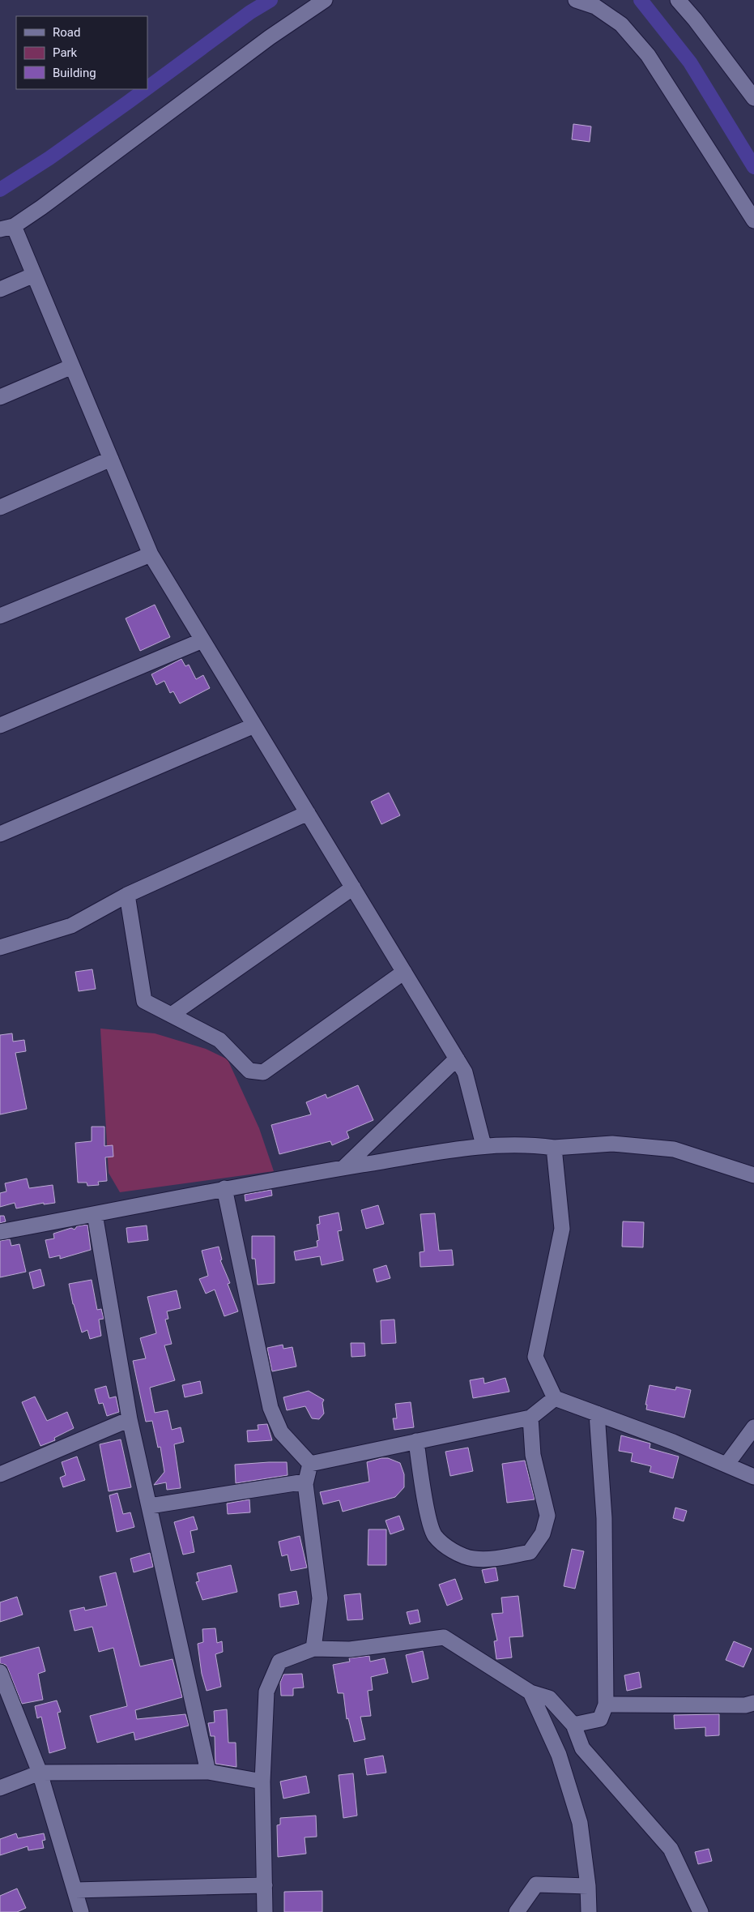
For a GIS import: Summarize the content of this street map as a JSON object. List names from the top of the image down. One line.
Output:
{"legend":["Road","Park","Building"]}
